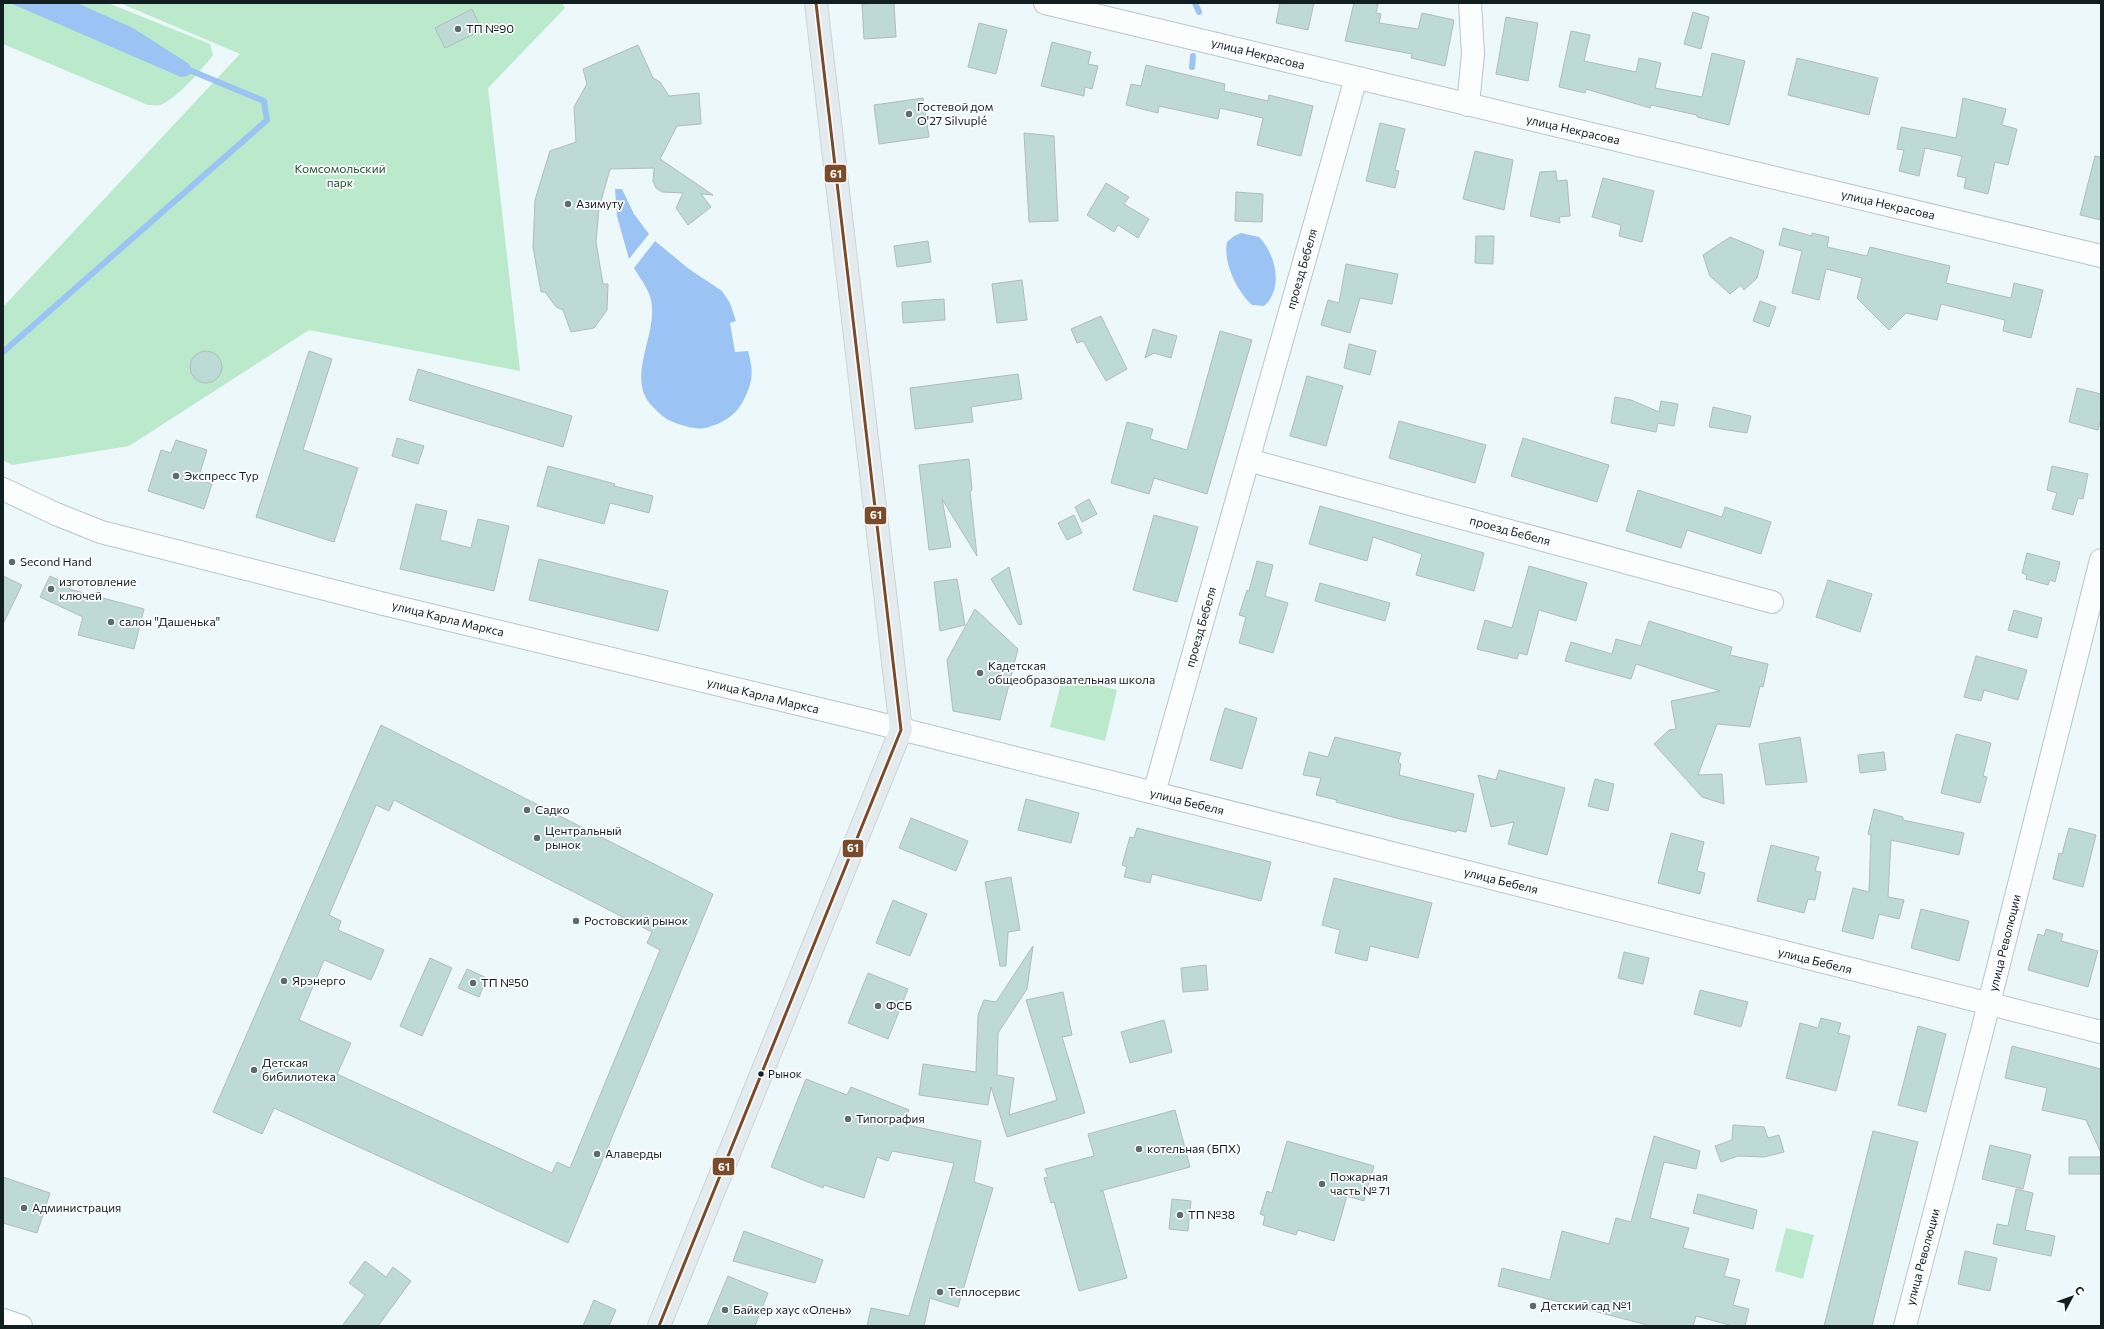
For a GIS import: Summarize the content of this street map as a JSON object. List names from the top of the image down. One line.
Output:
{"streets":{"street":["улица Некрасова","проезд Бебеля","улица Карла Маркса","улица Бебеля","улица Революции"]},"crossings":[["улица Некрасова","проезд Бебеля"],["проезд Бебеля","улица Бебеля"],["улица Карла Маркса","улица Бебеля"],["улица Бебеля","улица Революции"]],"parks":["Комсомольский парк"],"places":["ТП №90","Гостевой дом O'27 Silvuplé","Азимуту","Экспресс Тур","Second Hand","изготовление ключей","салон \"Дашенька\"","Кадетская общеобразовательная школа","Садко","Центральный рынок","Ростовский рынок","Ярэнерго","ТП №50","ФСБ","Детская бибилиотека","Рынок","Типография","котельная (БПХ)","Алаверды","Пожарная часть № 71","Администрация","ТП №38","Теплосервис","Детский сад №1","Байкер хаус «Олень»"],"lines":["transit line 61"],"north":"top right"}
